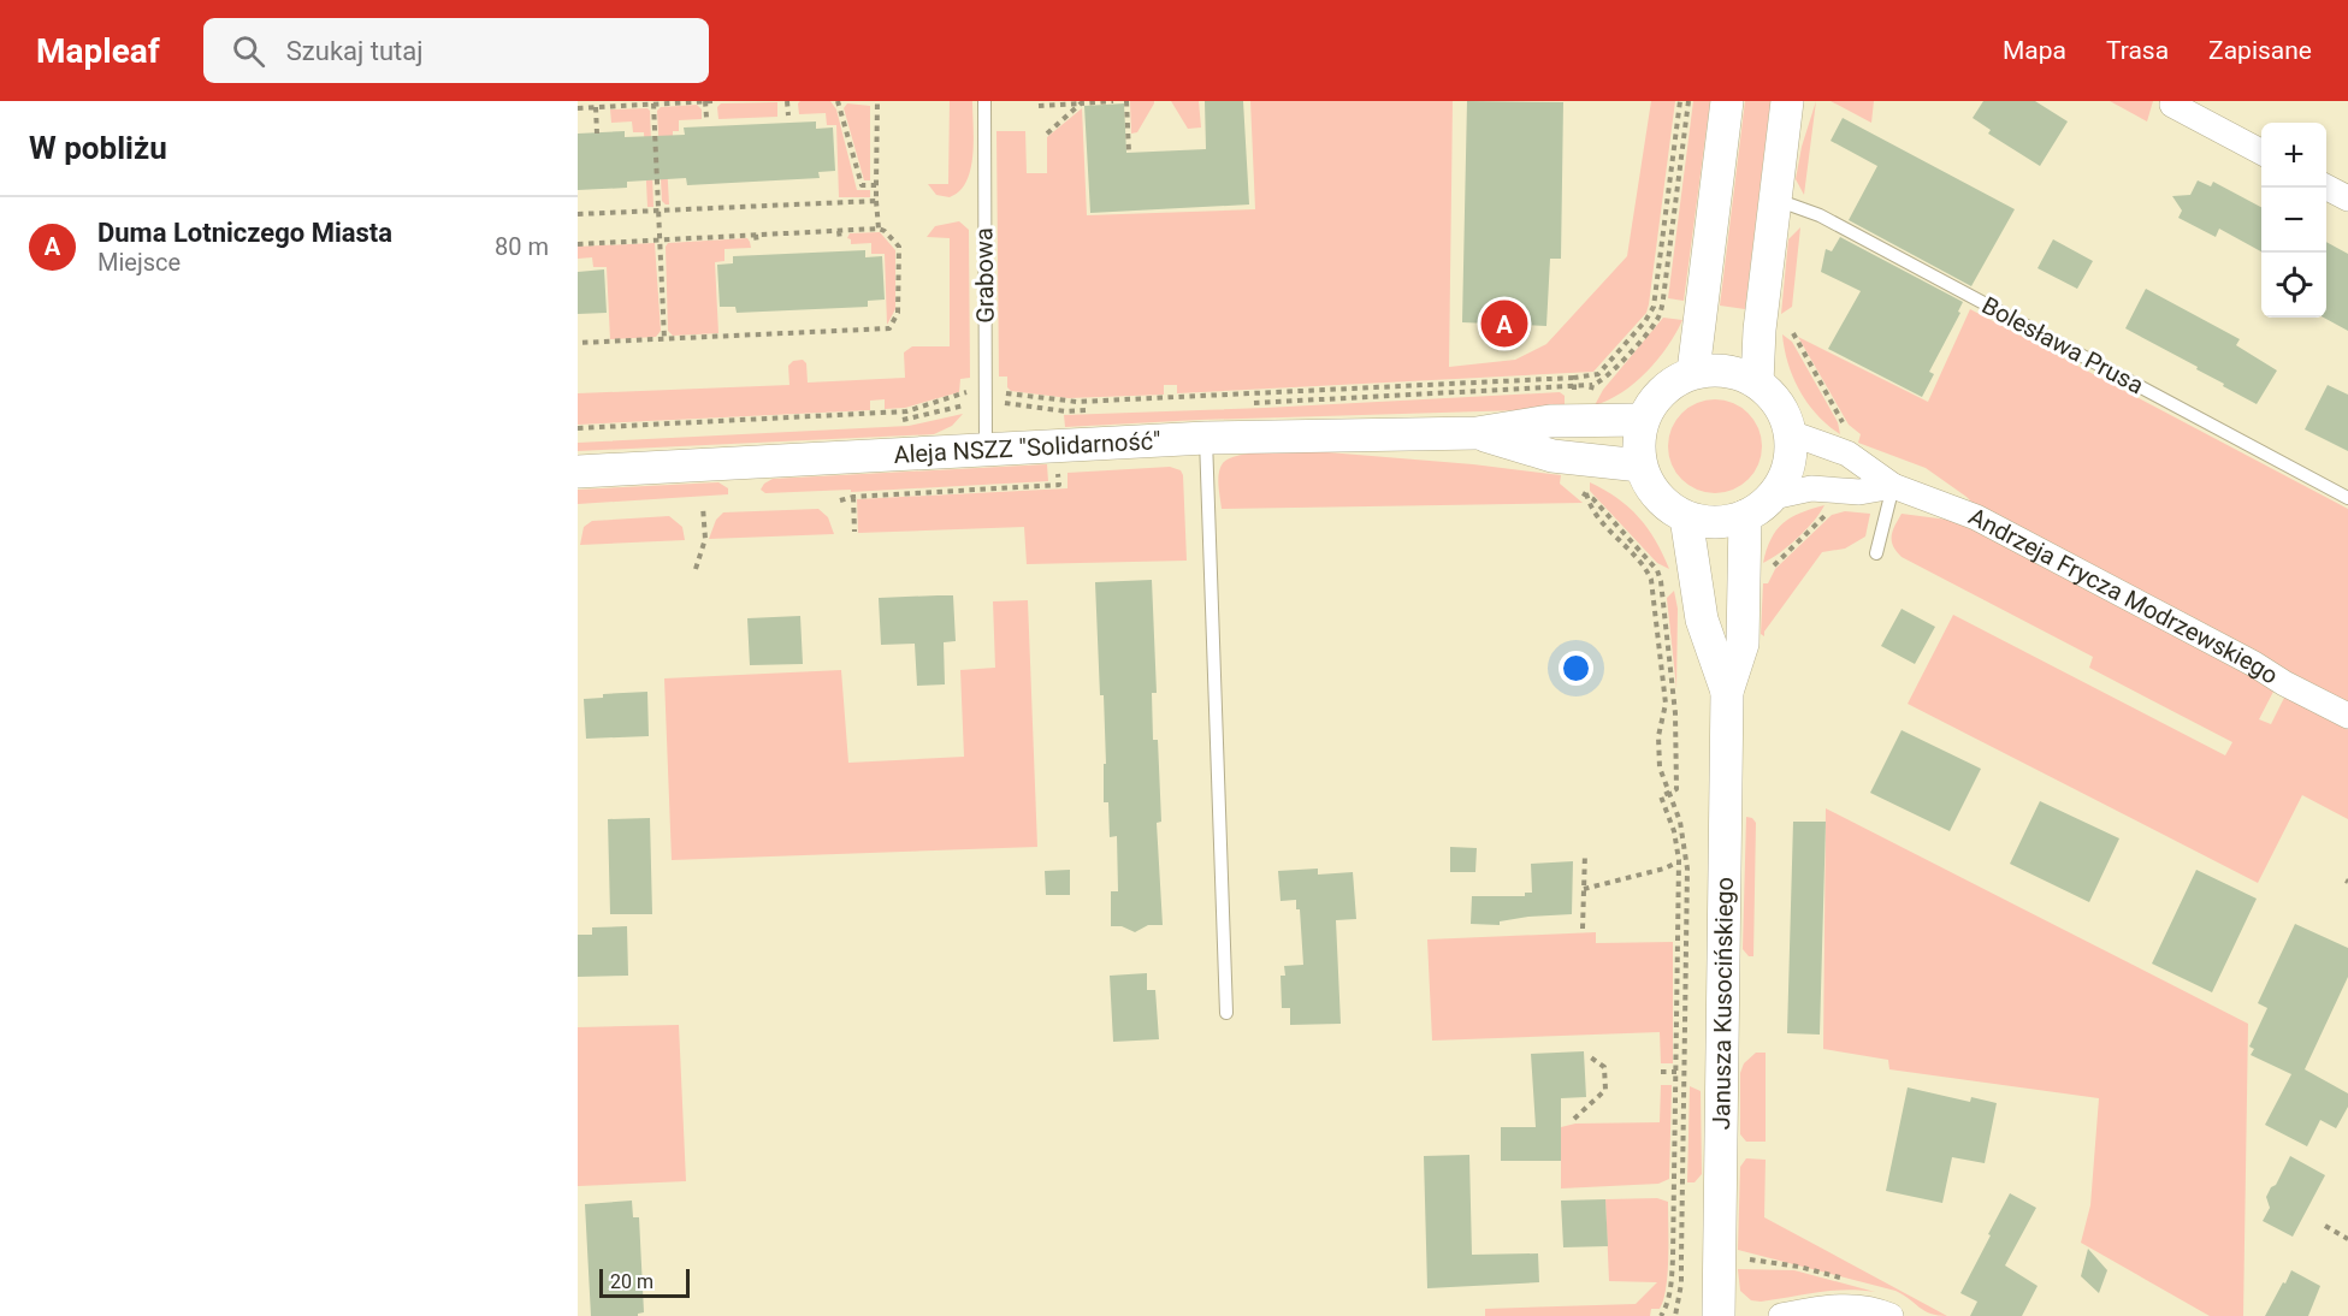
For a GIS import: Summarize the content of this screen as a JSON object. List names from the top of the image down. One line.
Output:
{"streets":{"street":["Aleja NSZZ \"Solidarność\"","Andrzeja Frycza Modrzewskiego","Janusza Kusocińskiego"],"lane":["Grabowa","Bolesława Prusa"]},"crossings":[["Grabowa","Aleja NSZZ \"Solidarność\""],["Aleja NSZZ \"Solidarność\"","Andrzeja Frycza Modrzewskiego"],["Aleja NSZZ \"Solidarność\"","Janusza Kusocińskiego"],["Andrzeja Frycza Modrzewskiego","Janusza Kusocińskiego"]],"scale_bar":"20 m","page":{"header":"Mapleaf","search":"Szukaj tutaj","nav":["Mapa","Trasa","Zapisane"],"heading":"W pobliżu","map_buttons":["+","−"],"list":[{"mark":"A","name":"Duma Lotniczego Miasta","note":"Miejsce","value":"80 m"}],"pins":"A","scale":"20 m"}}
